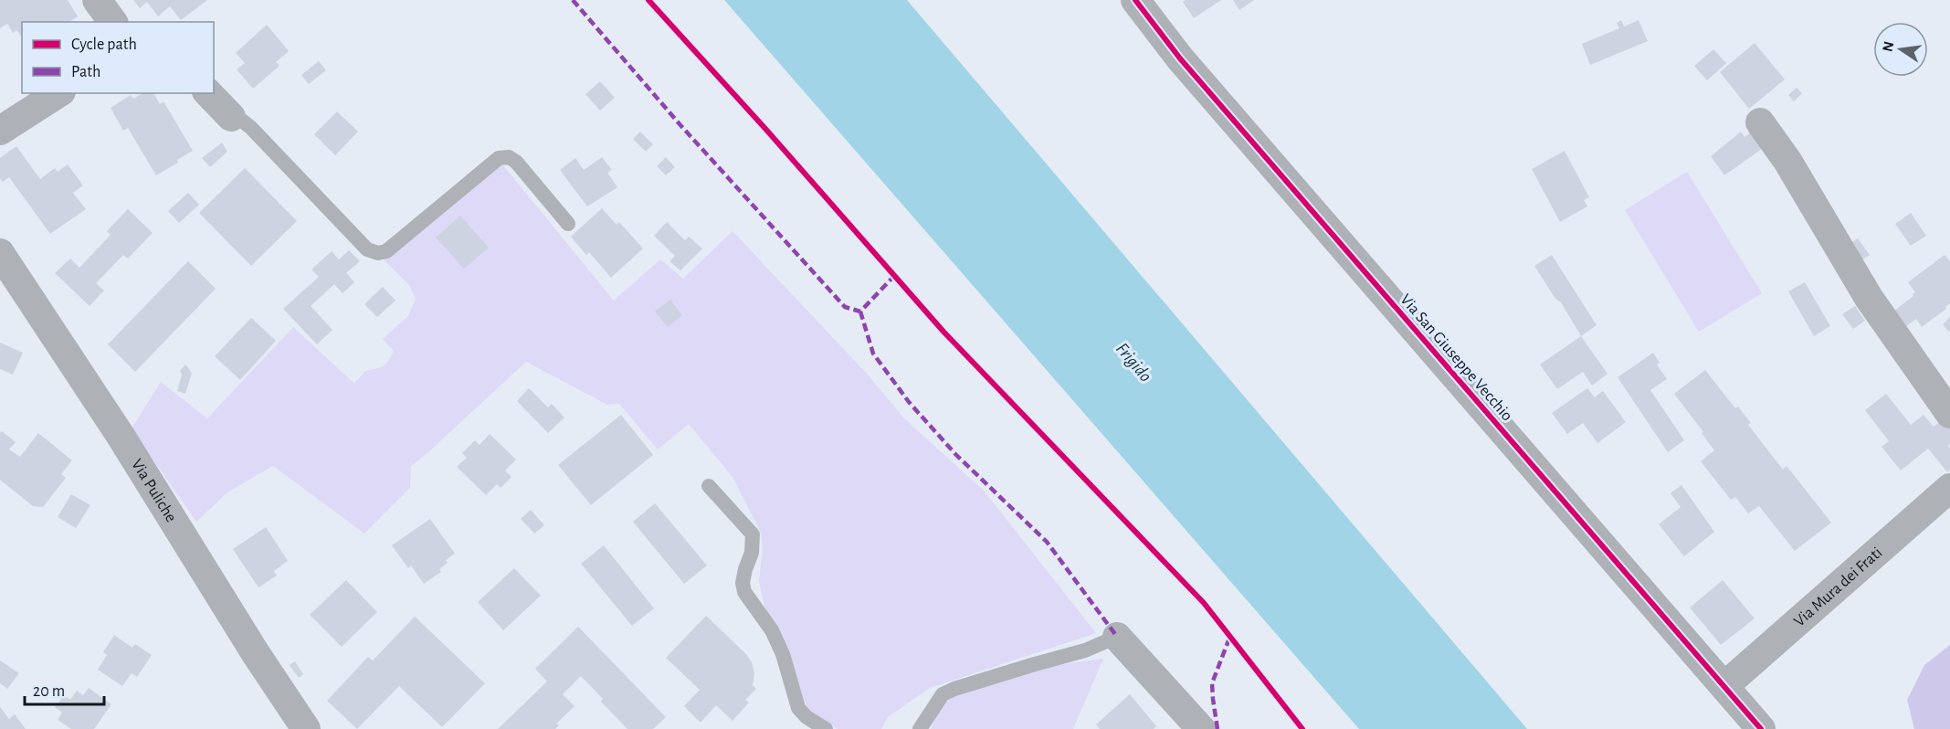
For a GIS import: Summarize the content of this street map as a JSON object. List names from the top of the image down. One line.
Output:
{"streets":{"street":["Via San Giuseppe Vecchio","Via Puliche","Via Mura dei Frati"]},"crossings":[["Via San Giuseppe Vecchio","Via Mura dei Frati"]],"water":["Frigido"],"legend":["Cycle path","Path"],"scale_bar":"20 m","north":"left"}
